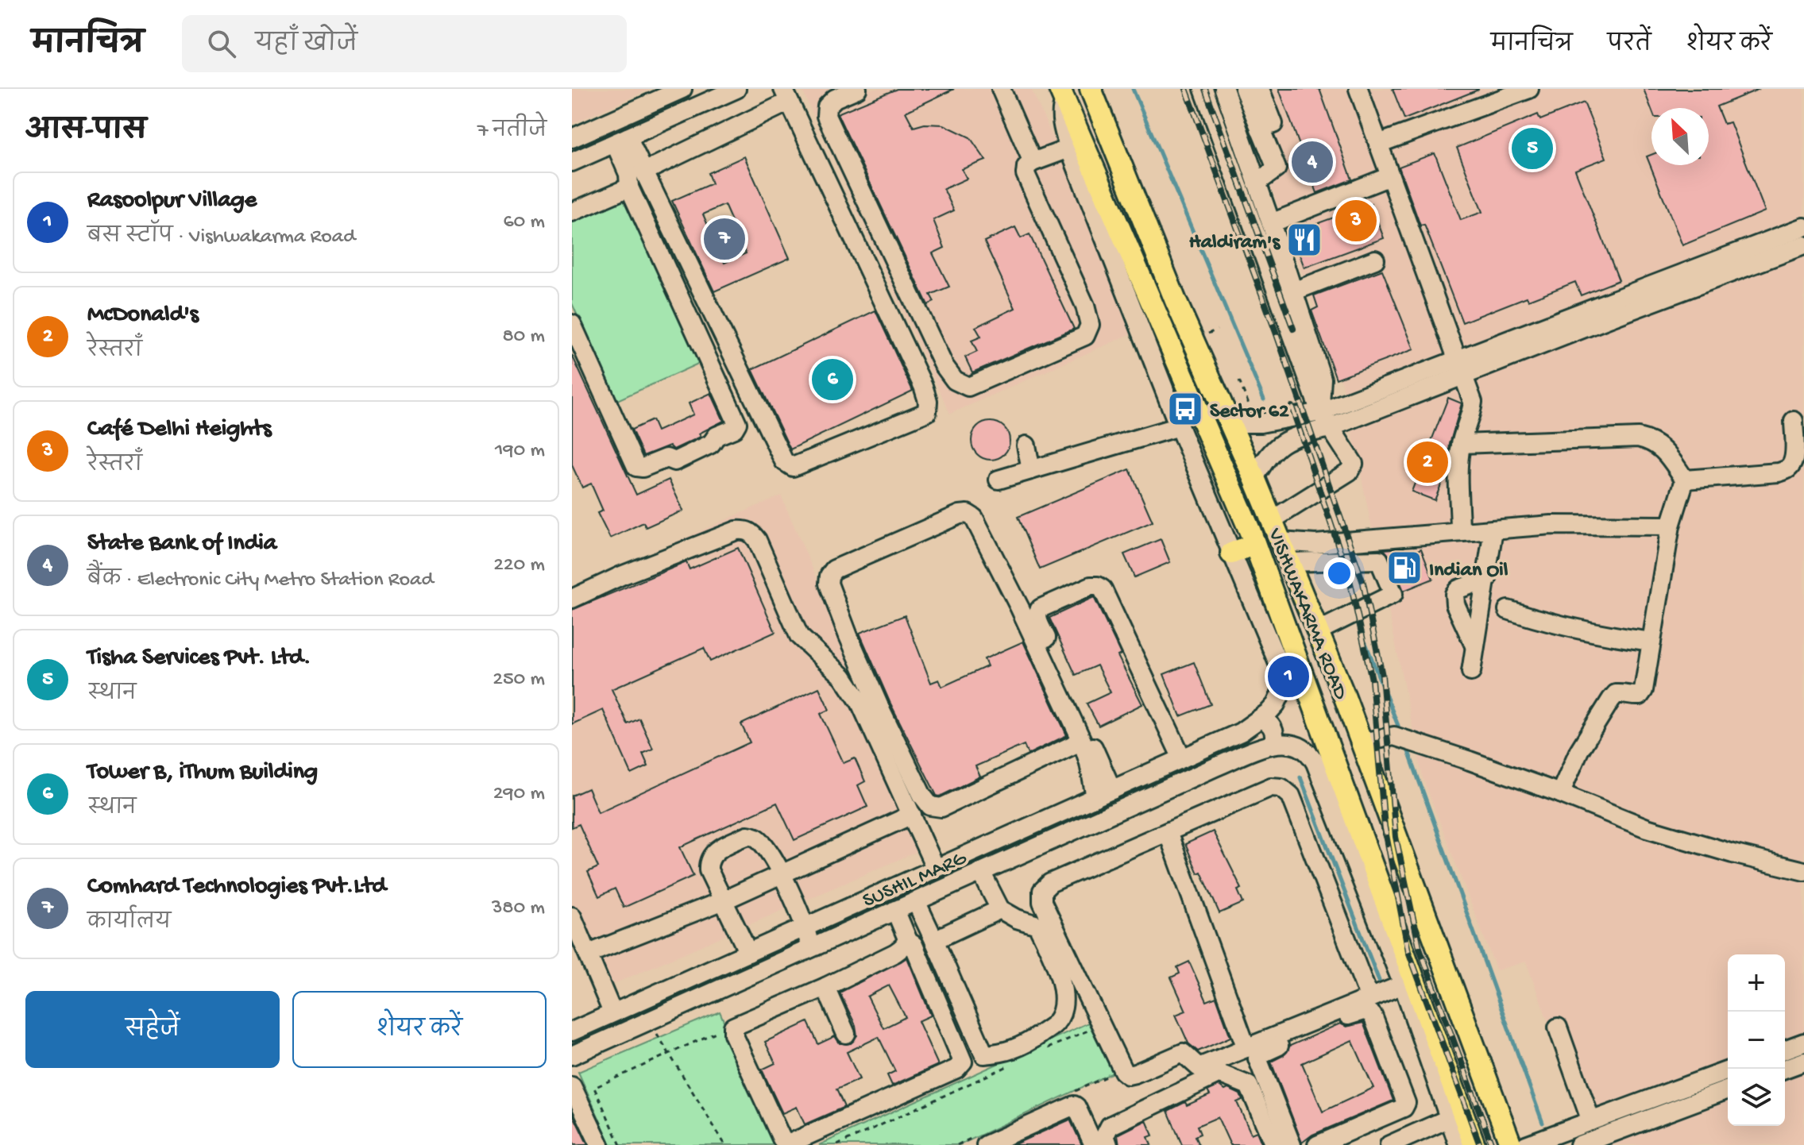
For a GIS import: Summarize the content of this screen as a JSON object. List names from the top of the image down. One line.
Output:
{"streets":{"main road":["VISHWAKARMA ROAD"],"street":["SUSHIL MARG"]},"places":{"restaurant":["Haldiram's"],"bus stop":["Sector 62"],"fuel station":["Indian Oil"]},"north":"top left","page":{"header":"मानचित्र","search":"यहाँ खोजें","nav":["मानचित्र","परतें","शेयर करें"],"heading":["आस-पास","7 नतीजे"],"pins":["5","4","3","7","6","2","1"],"list":[{"mark":"1","name":"Rasoolpur Village","note":"बस स्टॉप · Vishwakarma Road","value":"60 m"},{"mark":"2","name":"McDonald's","note":"रेस्तराँ","value":"80 m"},{"mark":"3","name":"Café Delhi Heights","note":"रेस्तराँ","value":"190 m"},{"mark":"4","name":"State Bank of India","note":"बैंक · Electronic City Metro Station Road","value":"220 m"},{"mark":"5","name":"Tisha Services Pvt. Ltd.","note":"स्थान","value":"250 m"},{"mark":"6","name":"Tower B, iThum Building","note":"स्थान","value":"290 m"},{"mark":"7","name":"Comhard Technologies Pvt.Ltd","note":"कार्यालय","value":"380 m"}],"map_buttons":["+","−"],"buttons":["सहेजें","शेयर करें"]}}
